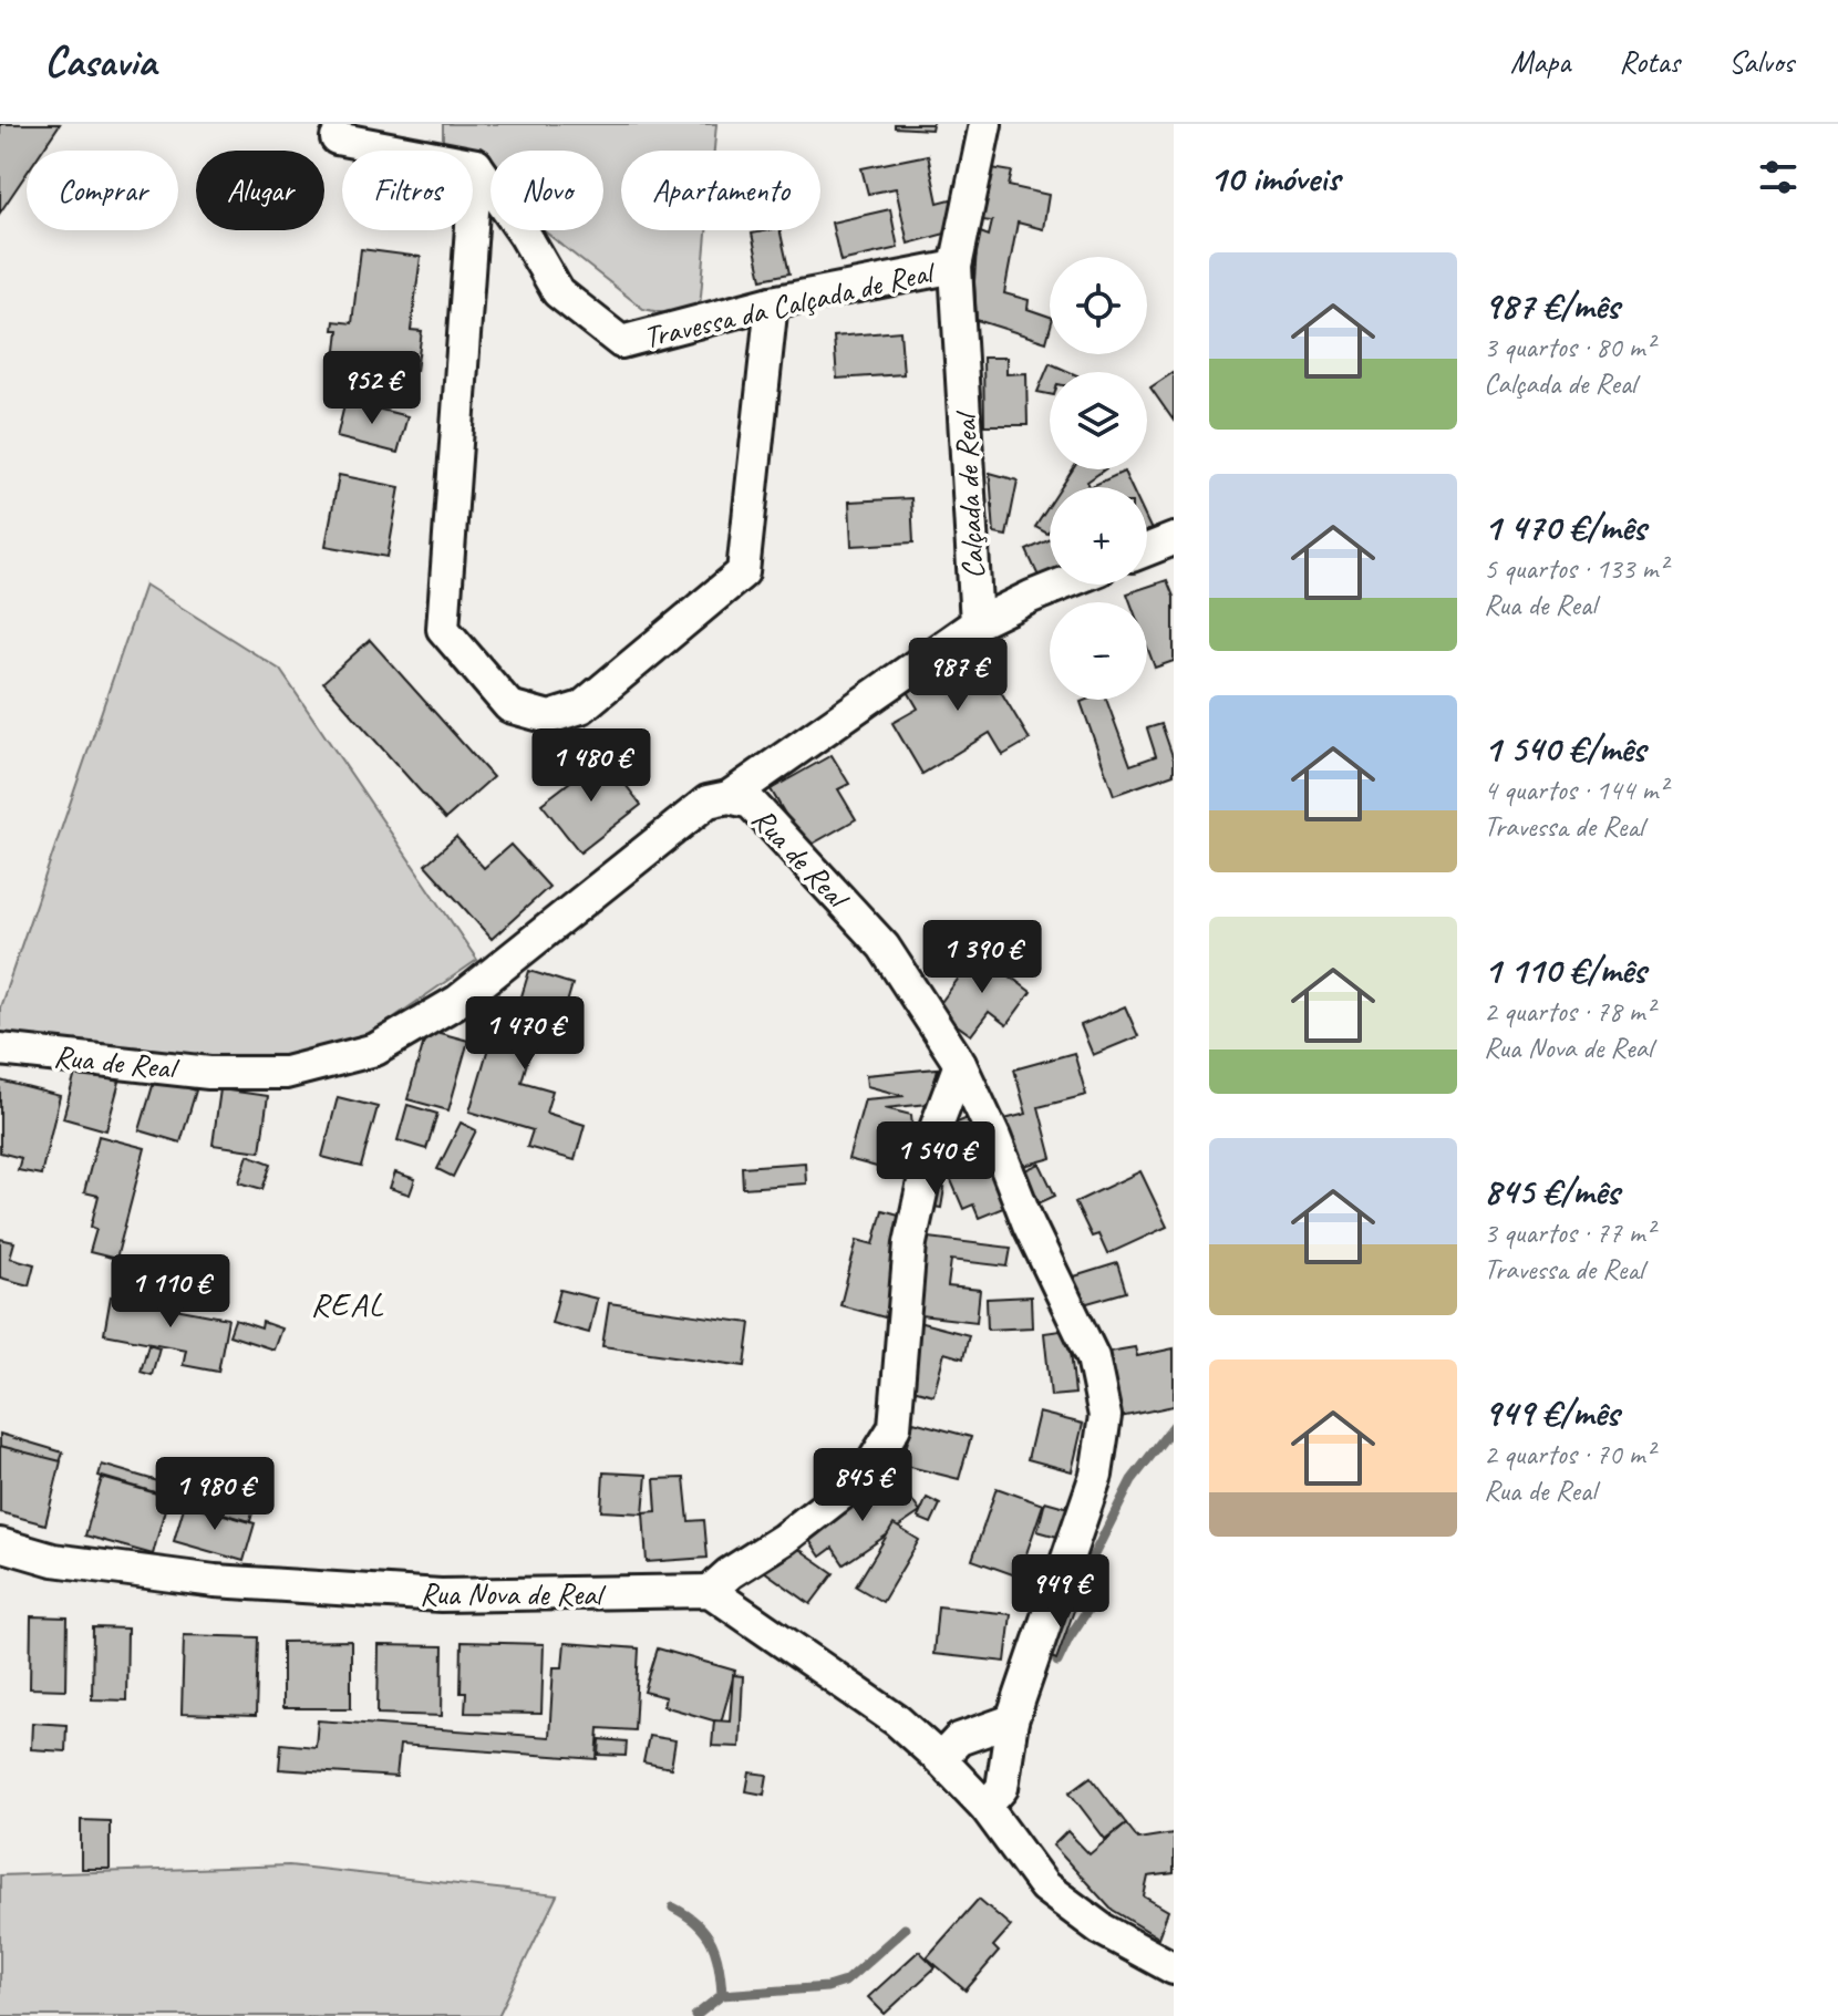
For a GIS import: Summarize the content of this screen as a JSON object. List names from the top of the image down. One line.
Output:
{"streets":{"street":["Travessa da Calçada de Real","Calçada de Real","Rua de Real","Rua Nova de Real"]},"crossings":[["Travessa da Calçada de Real","Calçada de Real"],["Calçada de Real","Rua de Real"]],"districts":["REAL"],"page":{"header":"Casavia","nav":["Mapa","Rotas","Salvos"],"heading":"10 imóveis","chip":["Comprar","Alugar","Filtros","Novo","Apartamento"],"list":[{"name":"987 €/mês","note":"3 quartos · 80 m² · Calçada de Real"},{"name":"1 470 €/mês","note":"5 quartos · 133 m² · Rua de Real"},{"name":"1 540 €/mês","note":"4 quartos · 144 m² · Travessa de Real"},{"name":"1 110 €/mês","note":"2 quartos · 78 m² · Rua Nova de Real"},{"name":"845 €/mês","note":"3 quartos · 77 m² · Travessa de Real"},{"name":"949 €/mês","note":"2 quartos · 70 m² · Rua de Real"}],"map_buttons":["+","−"],"price":["952 €","987 €","1 480 €","1 390 €","1 470 €","1 540 €","1 110 €","845 €","1 980 €","949 €"]}}
